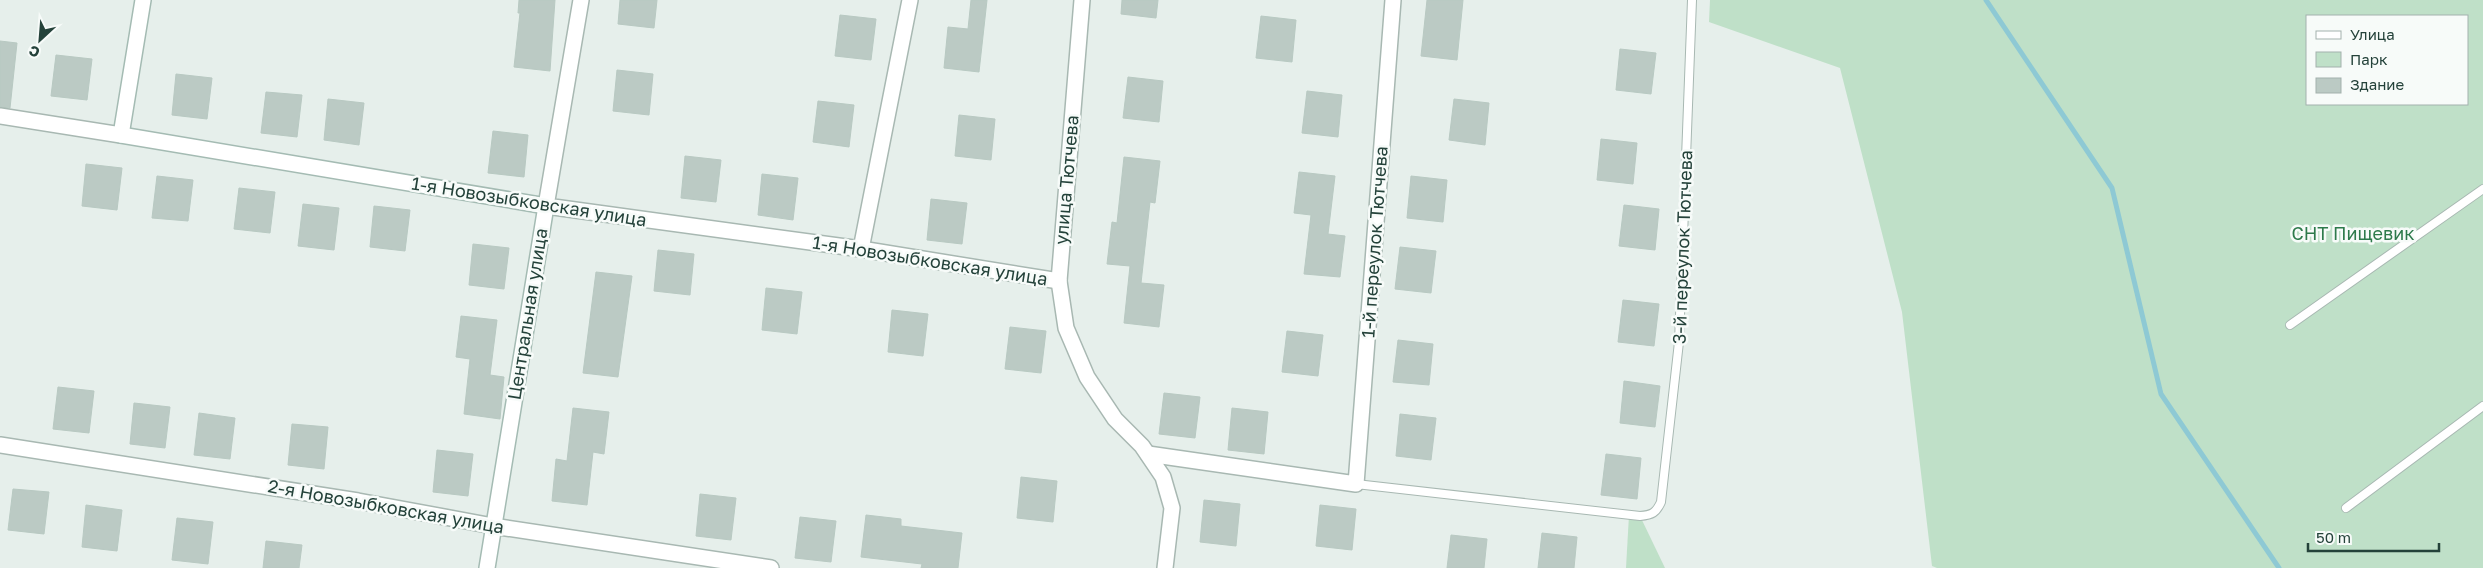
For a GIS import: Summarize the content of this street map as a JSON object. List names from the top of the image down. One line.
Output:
{"streets":{"street":["улица Тютчева","1-я Новозыбковская улица","1-й переулок Тютчева","Центральная улица","2-я Новозыбковская улица"],"lane":["3-й переулок Тютчева"]},"crossings":[["улица Тютчева","1-я Новозыбковская улица"],["1-я Новозыбковская улица","Центральная улица"],["1-й переулок Тютчева","3-й переулок Тютчева"],["Центральная улица","2-я Новозыбковская улица"]],"parks":["СНТ Пищевик"],"legend":["Улица","Парк","Здание"],"scale_bar":"50 m","north":"bottom left"}
